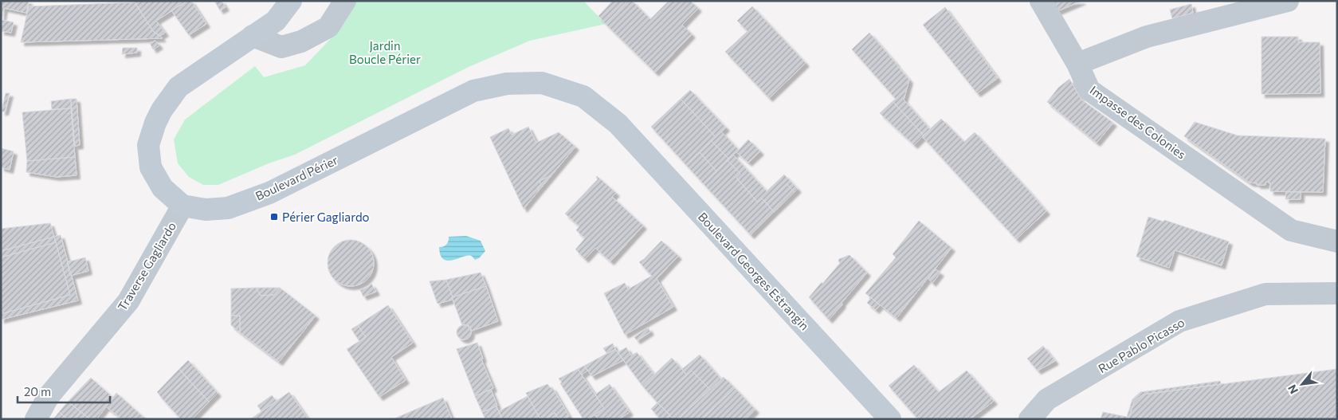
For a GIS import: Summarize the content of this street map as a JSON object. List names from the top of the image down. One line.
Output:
{"streets":{"street":["Impasse des Colonies","Boulevard Périer","Traverse Gagliardo","Boulevard Georges Estrangin","Rue Pablo Picasso"]},"crossings":[["Boulevard Périer","Traverse Gagliardo"],["Boulevard Périer","Boulevard Georges Estrangin"]],"parks":["Jardin Boucle Périer"],"places":{"transit":["Périer Gagliardo"]},"scale_bar":"20 m","north":"bottom left"}
